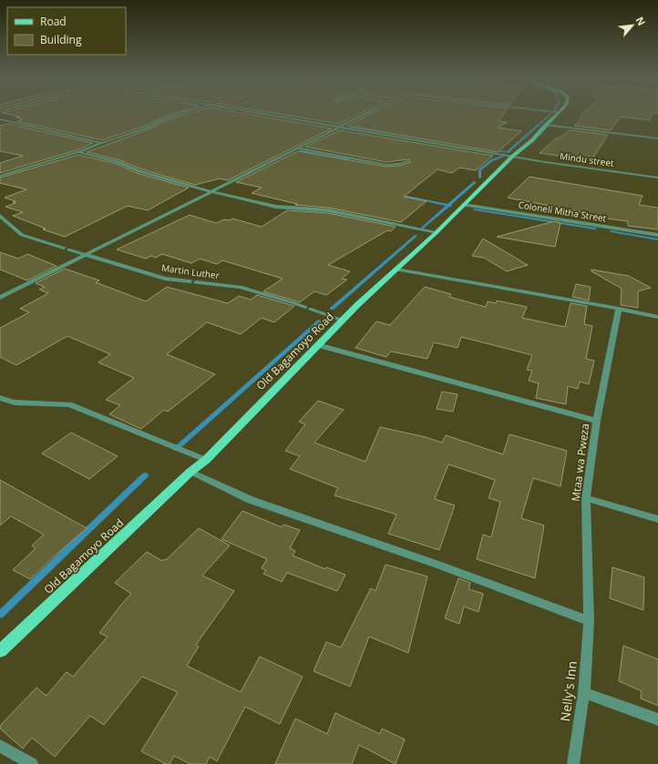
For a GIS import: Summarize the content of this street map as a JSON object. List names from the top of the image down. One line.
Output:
{"streets":{"main road":["Old Bagamoyo Road"],"street":["Mindu street","Coloneli Mitha Street","Martin Luther","Mtaa wa Pweza","Nelly's Inn"]},"crossings":[["Mindu street","Old Bagamoyo Road"],["Coloneli Mitha Street","Old Bagamoyo Road"],["Martin Luther","Old Bagamoyo Road"],["Mtaa wa Pweza","Nelly's Inn"]],"one_way":["Martin Luther"],"legend":["Road","Building"],"north":"top right"}
